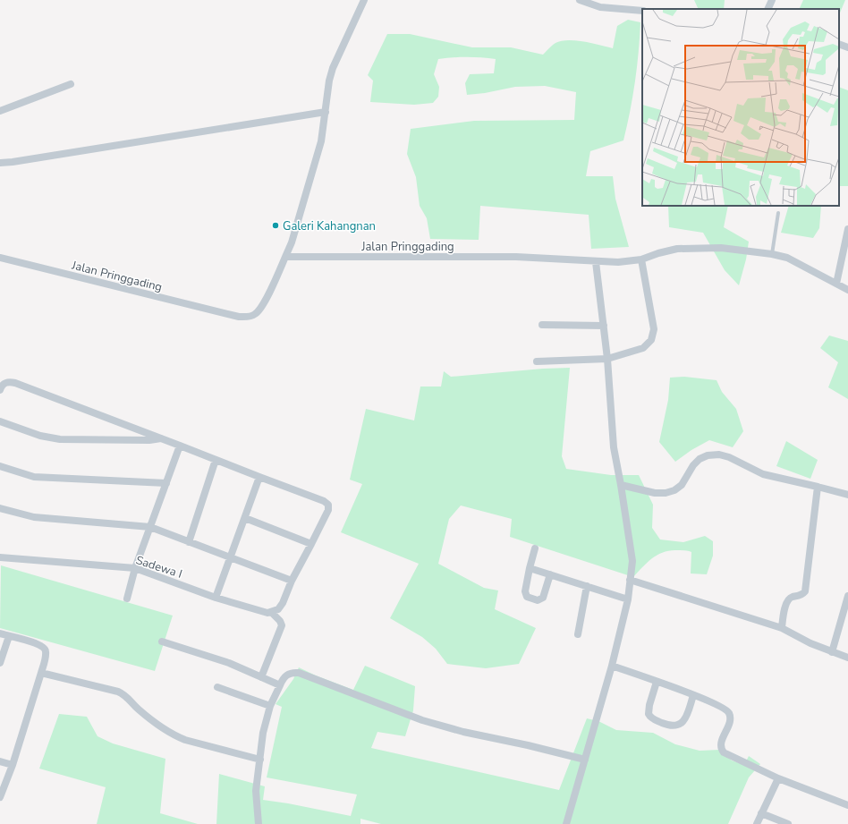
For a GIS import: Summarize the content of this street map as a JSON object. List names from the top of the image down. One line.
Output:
{"streets":{"street":["Jalan Pringgading","Sadewa I"]},"places":["Galeri Kahangnan"]}
